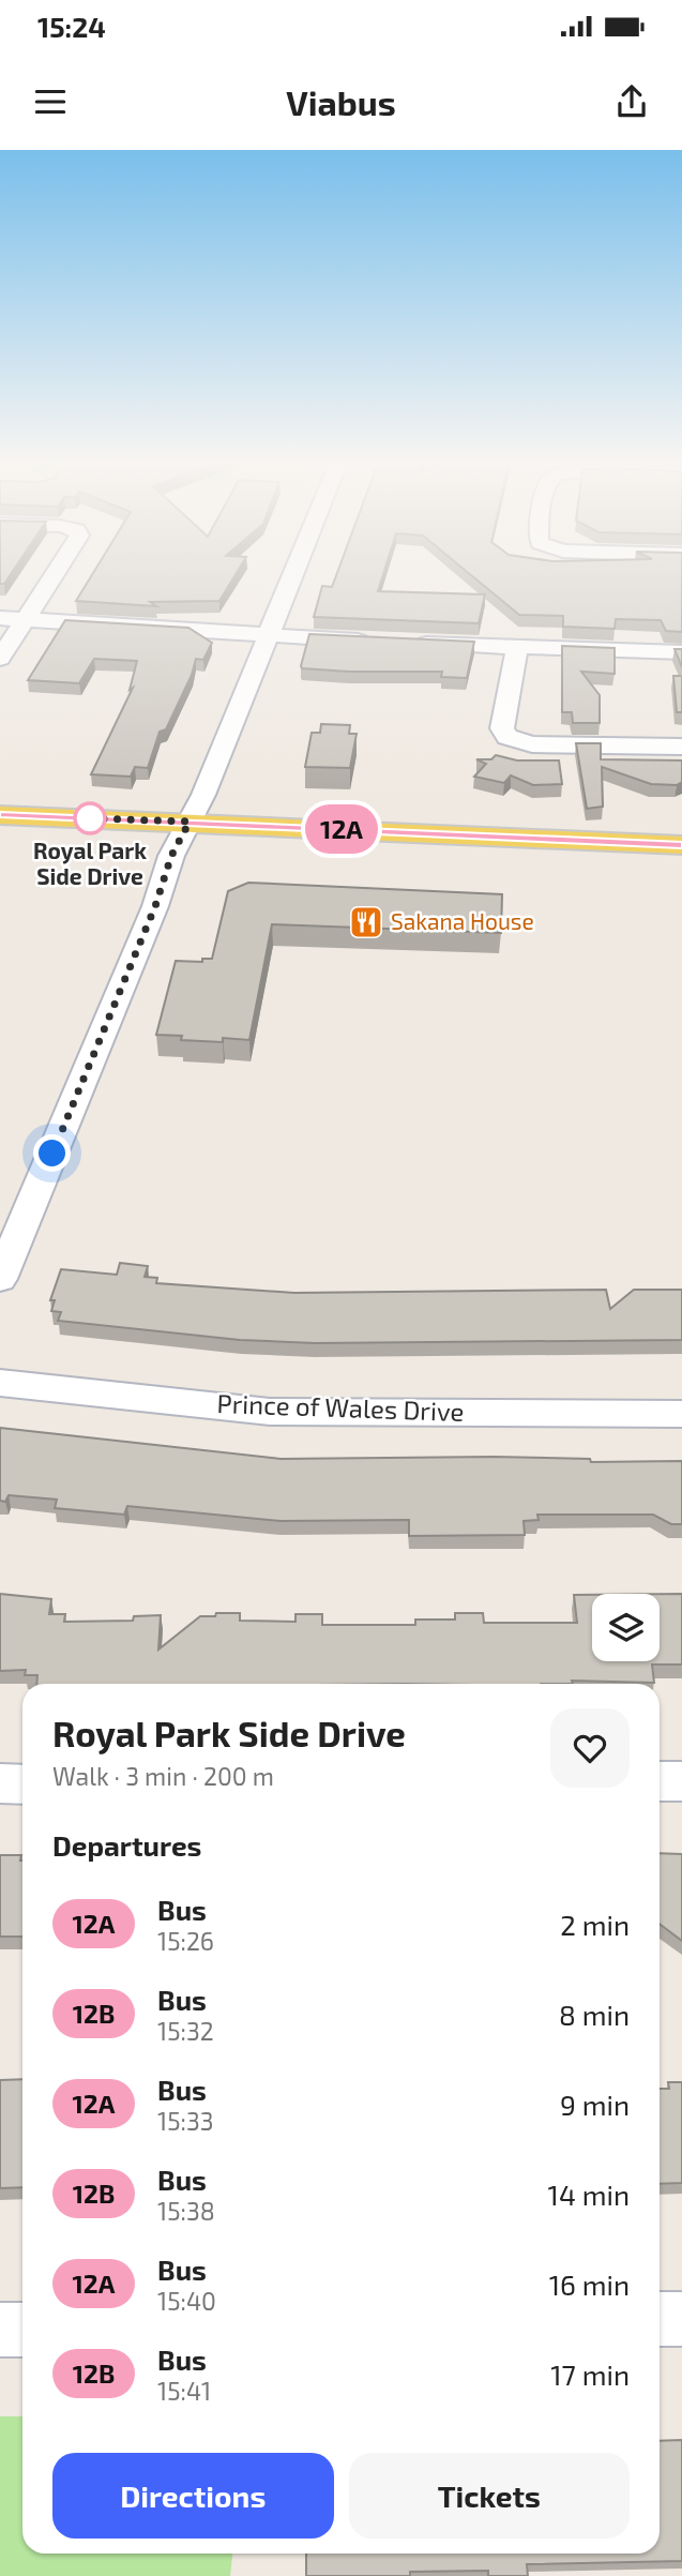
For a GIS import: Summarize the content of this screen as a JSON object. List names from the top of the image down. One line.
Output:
{"streets":{"street":["Prince of Wales Drive"]},"places":{"other":["Royal Park Side Drive"],"restaurant":["Sakana House"]},"lines":["bus line 12A"],"page":{"status":"15:24","header":"Viabus","on_map":"12A","heading":[["Royal Park Side Drive","Walk · 3 min · 200 m"],"Departures"],"list":[{"mark":"12A","name":"Bus","note":"15:26","value":"2 min"},{"mark":"12B","name":"Bus","note":"15:32","value":"8 min"},{"mark":"12A","name":"Bus","note":"15:33","value":"9 min"},{"mark":"12B","name":"Bus","note":"15:38","value":"14 min"},{"mark":"12A","name":"Bus","note":"15:40","value":"16 min"},{"mark":"12B","name":"Bus","note":"15:41","value":"17 min"}],"buttons":["Directions","Tickets"]}}
